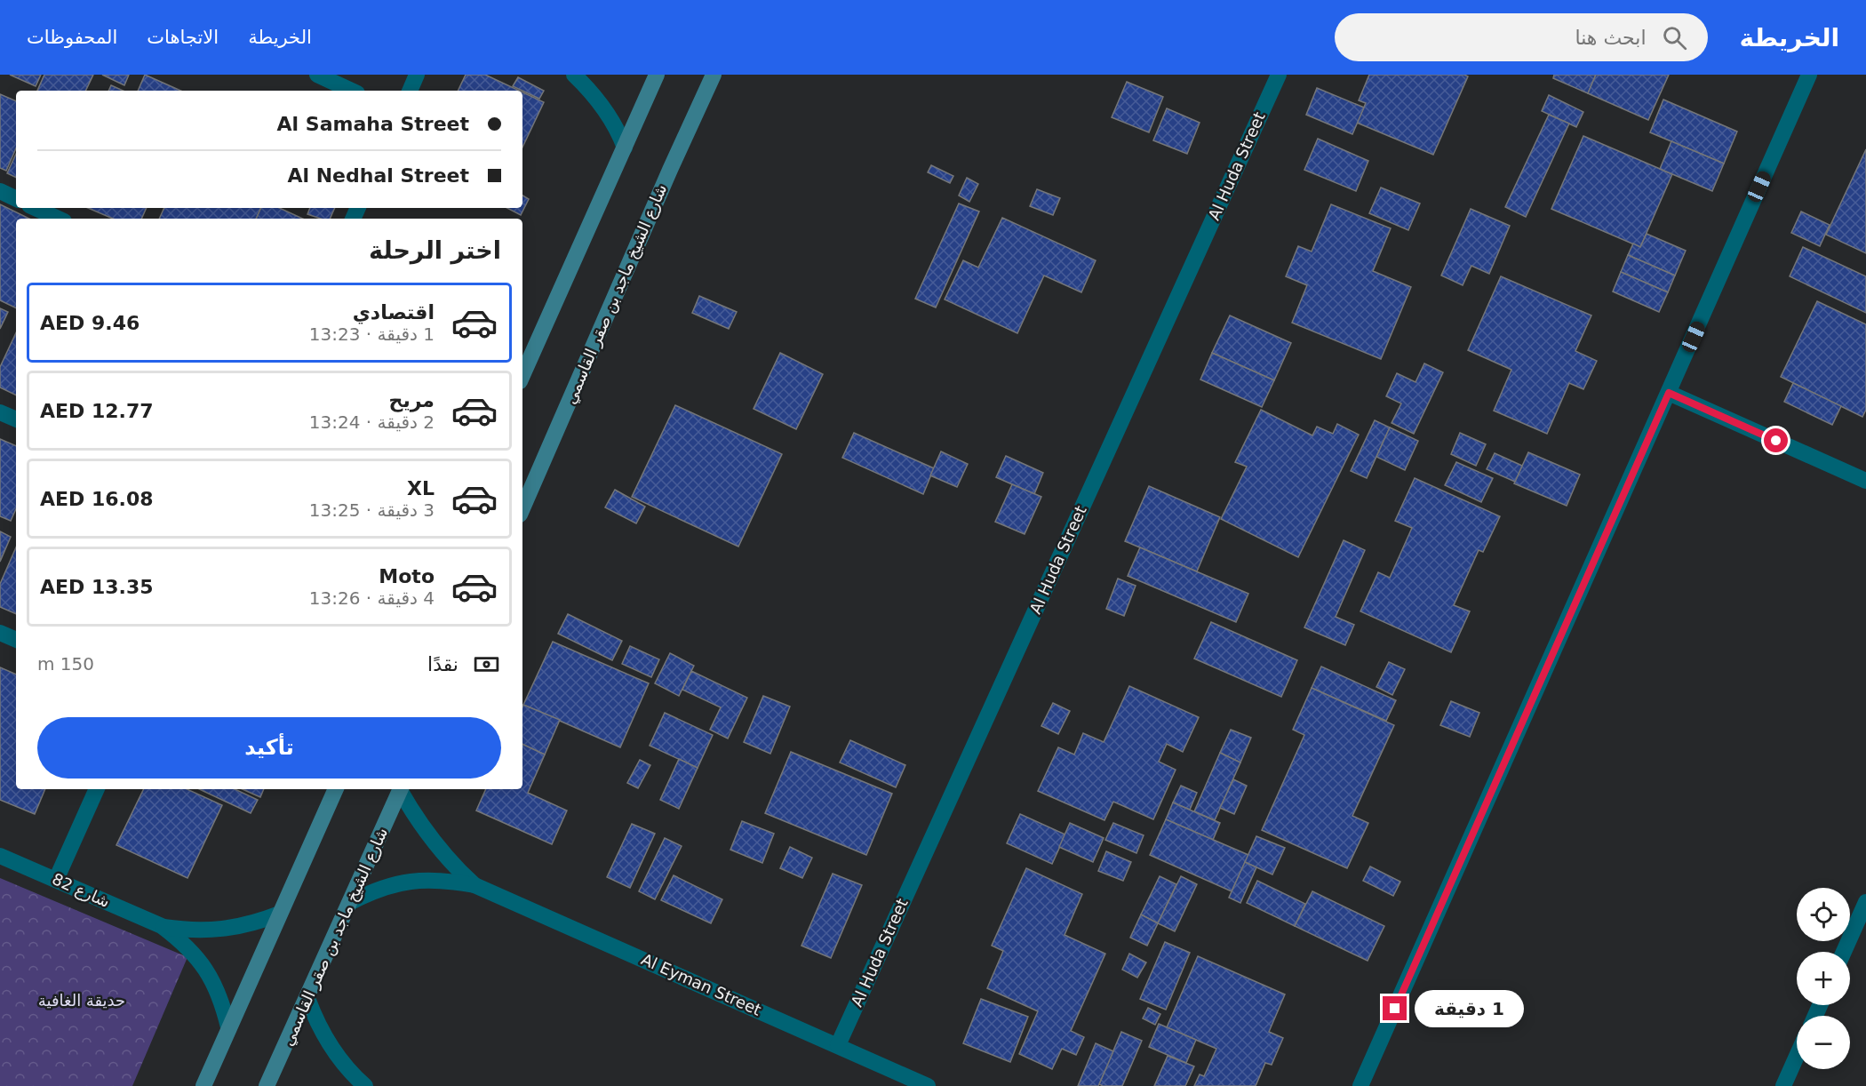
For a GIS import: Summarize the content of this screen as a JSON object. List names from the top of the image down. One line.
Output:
{"streets":{"street":["Al Huda Street","شارع الشيخ ماجد بن صقر القاسمي","شارع 82","Al Eyman Street"]},"crossings":[["Al Huda Street","Al Eyman Street"],["شارع الشيخ ماجد بن صقر القاسمي","Al Eyman Street"]],"parks":["حديقة الغافية"],"page":{"header":"الخريطة","search":"ابحث هنا","nav":["الخريطة","الاتجاهات","المحفوظات"],"banner":["Al Samaha Street","Al Nedhal Street"],"heading":"اختر الرحلة","list":[{"name":"اقتصادي","note":"1 دقيقة · 13:23","value":"AED 9.46"},{"name":"مريح","note":"2 دقيقة · 13:24","value":"AED 12.77"},{"name":"XL","note":"3 دقيقة · 13:25","value":"AED 16.08"},{"name":"Moto","note":"4 دقيقة · 13:26","value":"AED 13.35"}],"pay":["نقدًا","150 m"],"buttons":"تأكيد","map_buttons":["+","−"],"bubble":"1 دقيقة"}}
